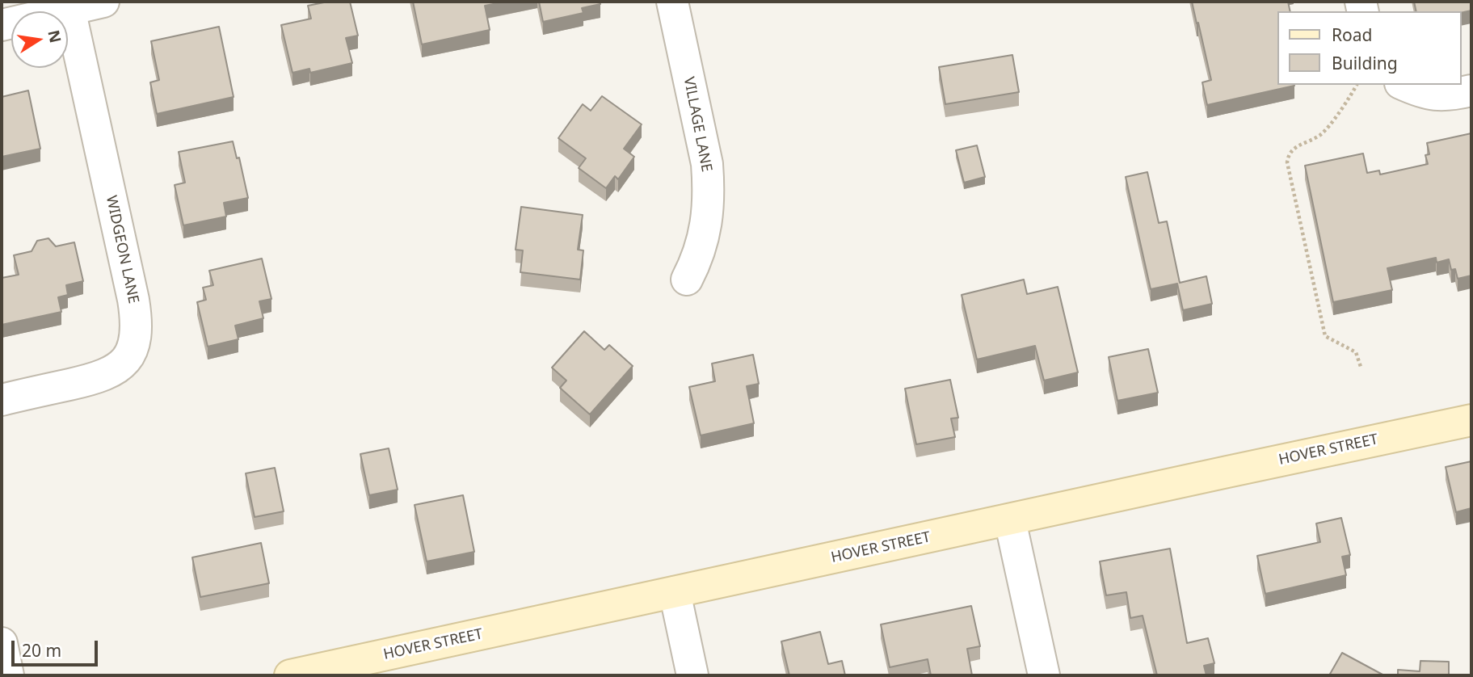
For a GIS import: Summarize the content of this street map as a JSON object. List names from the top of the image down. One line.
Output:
{"streets":{"main road":["HOVER STREET"],"street":["VILLAGE LANE","WIDGEON LANE"]},"legend":["Road","Building"],"scale_bar":"20 m","north":"right"}
